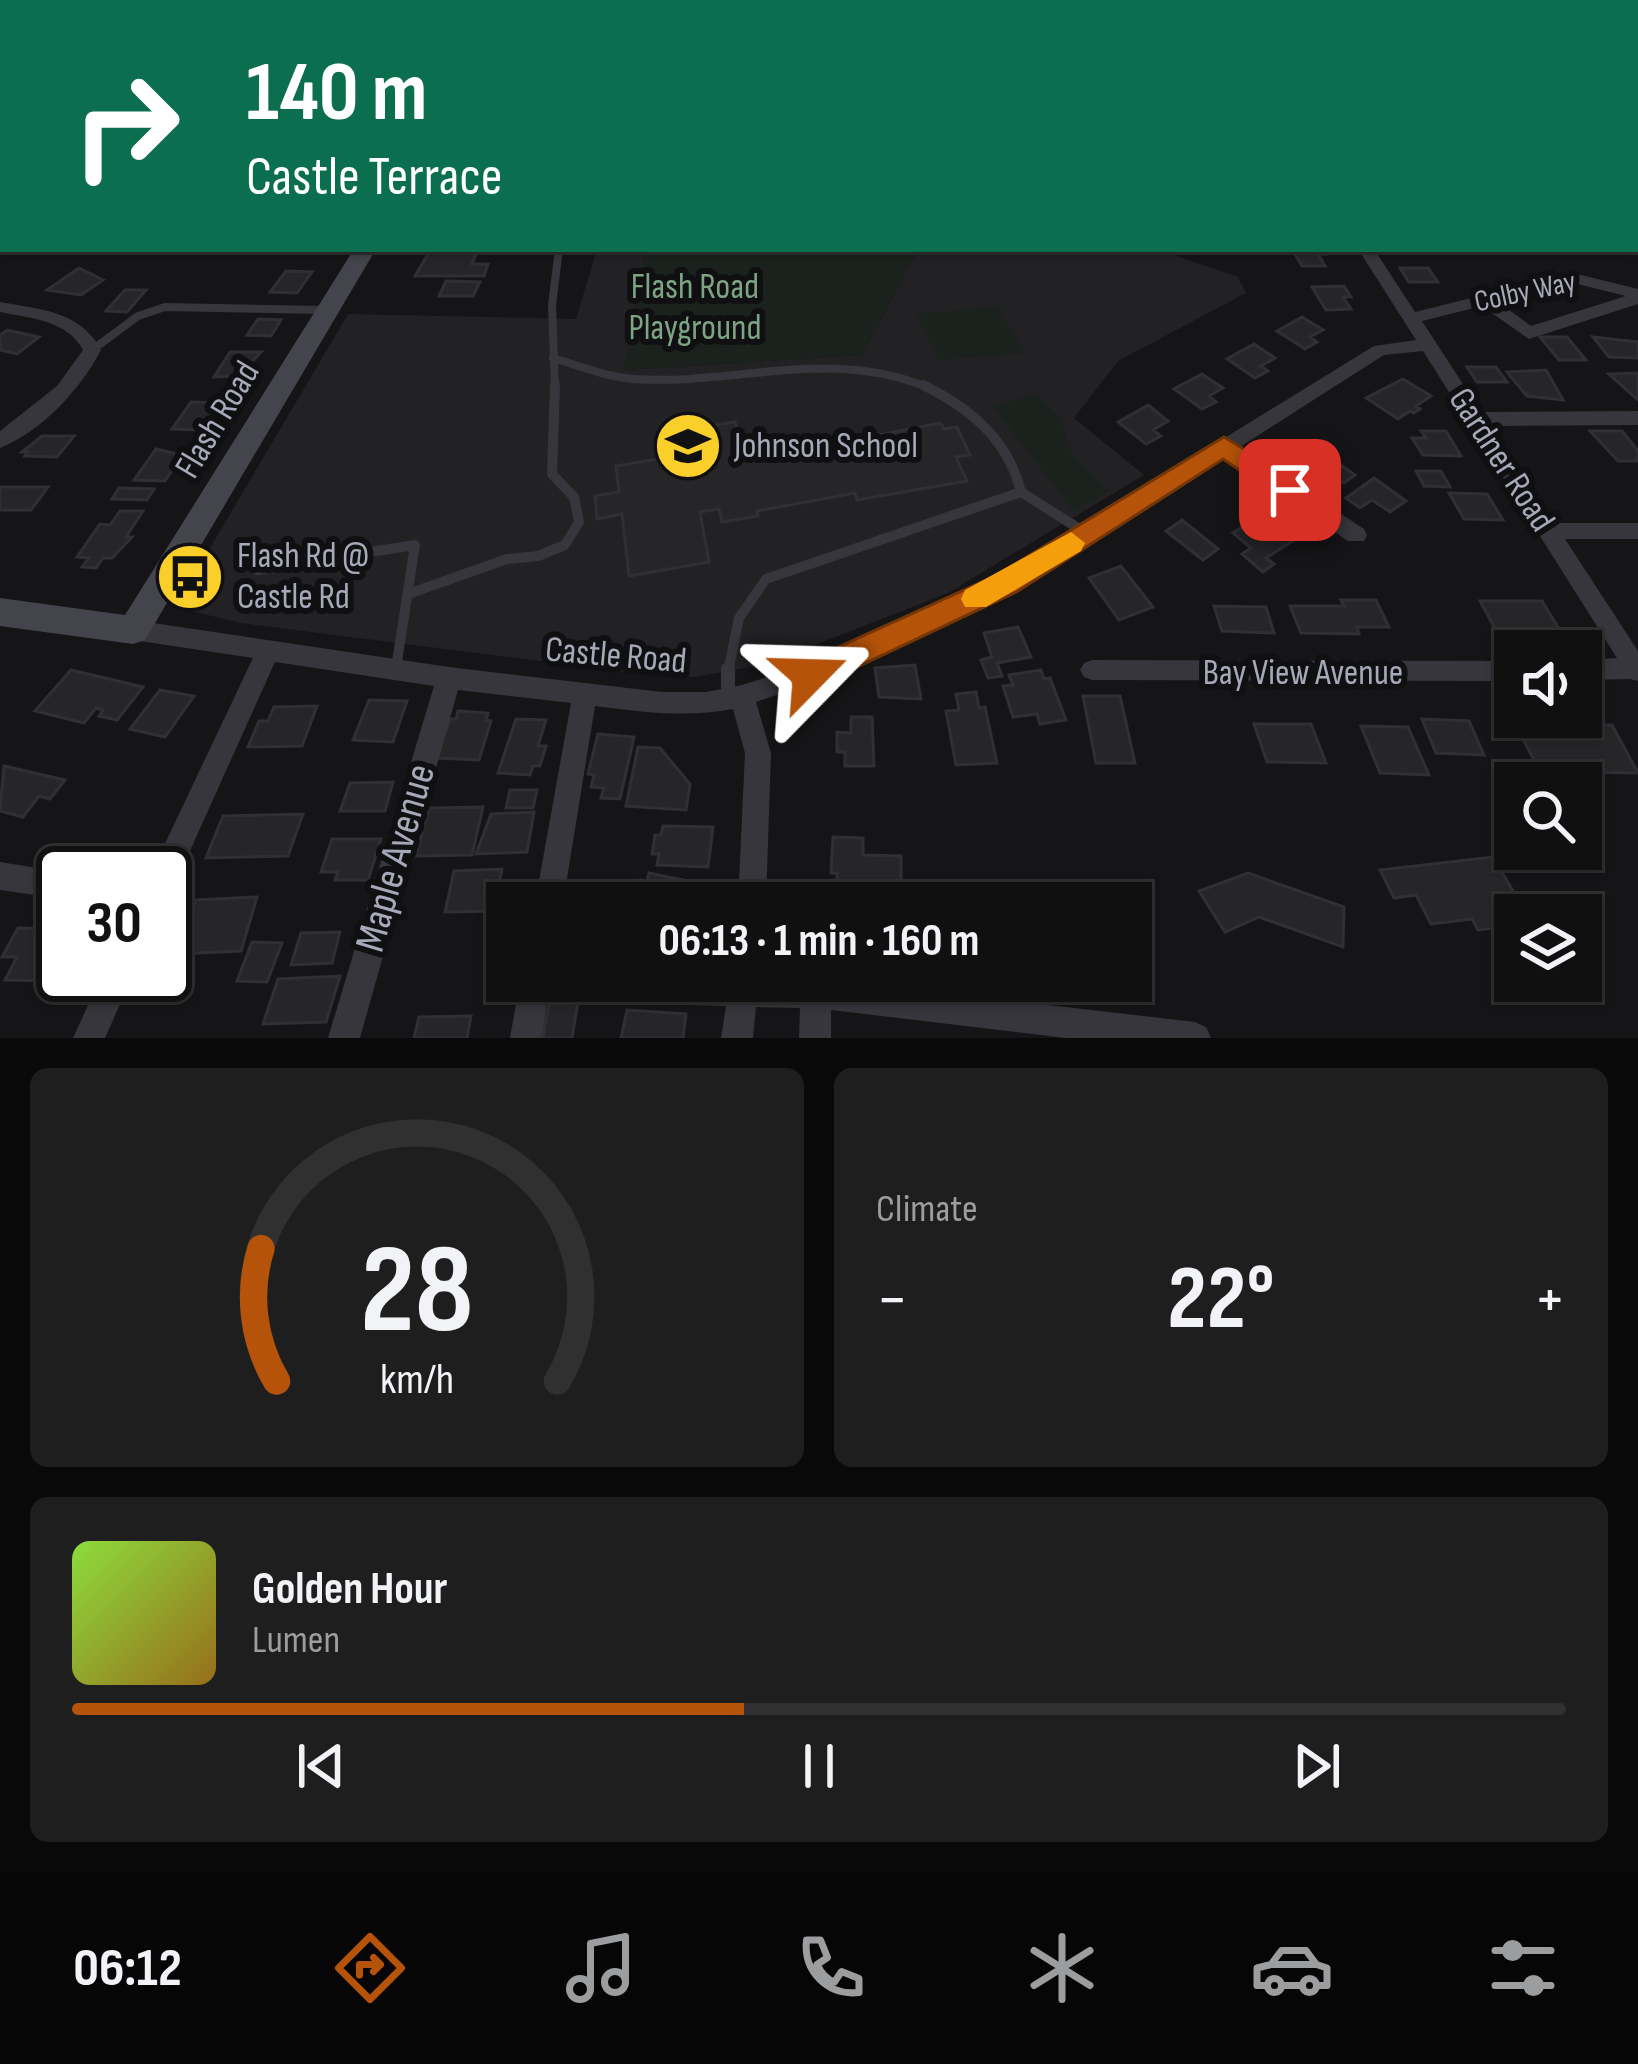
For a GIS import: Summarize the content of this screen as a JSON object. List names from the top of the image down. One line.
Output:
{"streets":{"main road":["Flash Road","Castle Road"],"street":["Colby Way","Gardner Road","Bay View Avenue","Maple Avenue"]},"crossings":[["Colby Way","Gardner Road"],["Flash Road","Castle Road"],["Gardner Road","Castle Road"],["Castle Road","Maple Avenue"]],"parks":["Flash Road Playground"],"places":{"school or university":["Johnson School"],"bus stop":["Flash Rd @ Castle Rd"]},"page":{"turn":["140 m","Castle Terrace"],"limit":"30","trip":"06:13 · 1 min · 160 m","tile":"Climate","heat":["−","22°","+"],"song":["Golden Hour","Lumen"],"tabs":"06:12","gauge":["28","km/h"]}}
